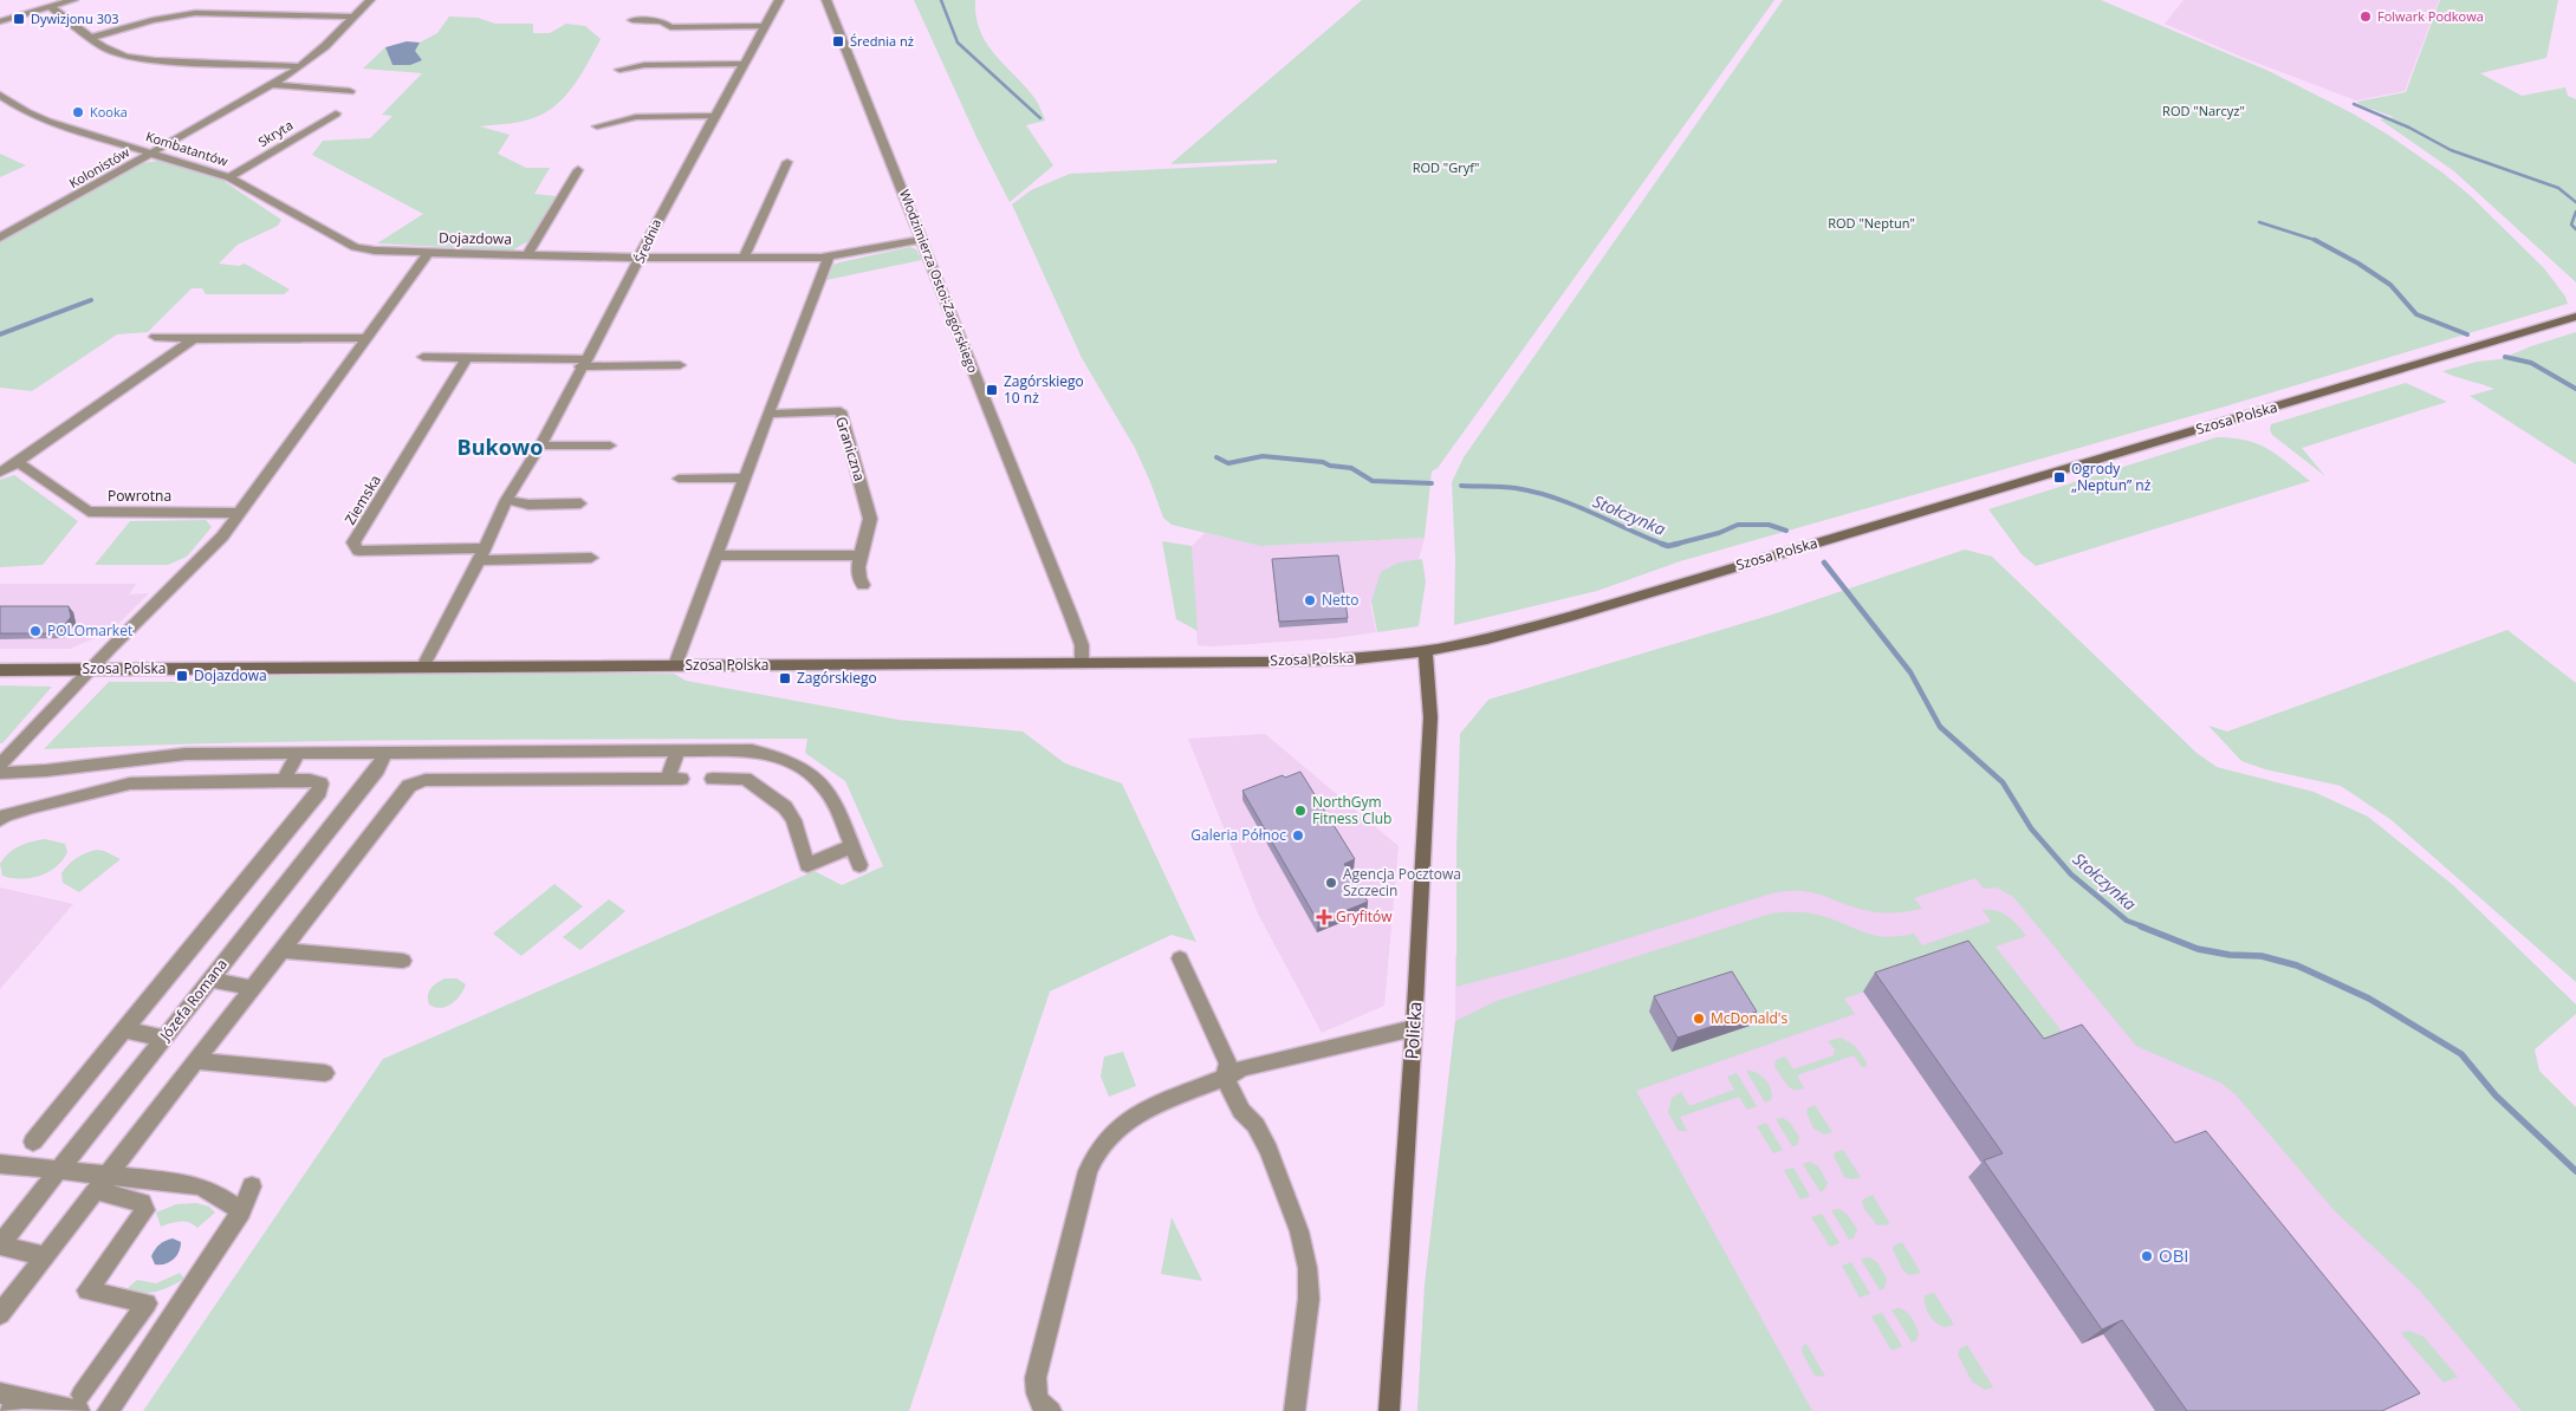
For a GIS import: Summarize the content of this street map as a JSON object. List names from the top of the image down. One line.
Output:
{"streets":{"street":["Skryta","Kombatantów","Kolonistów","Dojazdowa","Średnia","Włodzimierza Ostoi-Zagórskiego","Szosa Polska","Graniczna","Powrotna","Ziemska","Józefa Romana","Policka"]},"crossings":[["Skryta","Kombatantów"],["Kombatantów","Kolonistów"],["Kombatantów","Dojazdowa"],["Dojazdowa","Średnia"],["Dojazdowa","Włodzimierza Ostoi-Zagórskiego"],["Dojazdowa","Szosa Polska"],["Dojazdowa","Powrotna"],["Średnia","Szosa Polska"],["Średnia","Ziemska"],["Włodzimierza Ostoi-Zagórskiego","Szosa Polska"],["Szosa Polska","Policka"]],"districts":["Bukowo"],"water":["Stołczynka"],"parks":["ROD \"Narcyz\"","ROD \"Gryf\"","ROD \"Neptun\""],"places":{"other":["Folwark Podkowa","Kooka","Netto","POLOmarket","NorthGym Fitness Club","Galeria Północ","Agencja Pocztowa Szczecin","McDonald's","OBI"],"transit":["Dywizjonu 303","Średnia nż","Zagórskiego 10 nż","Ogrody „Neptun” nż","Dojazdowa","Zagórskiego"],"health":["Gryfitów"]}}
